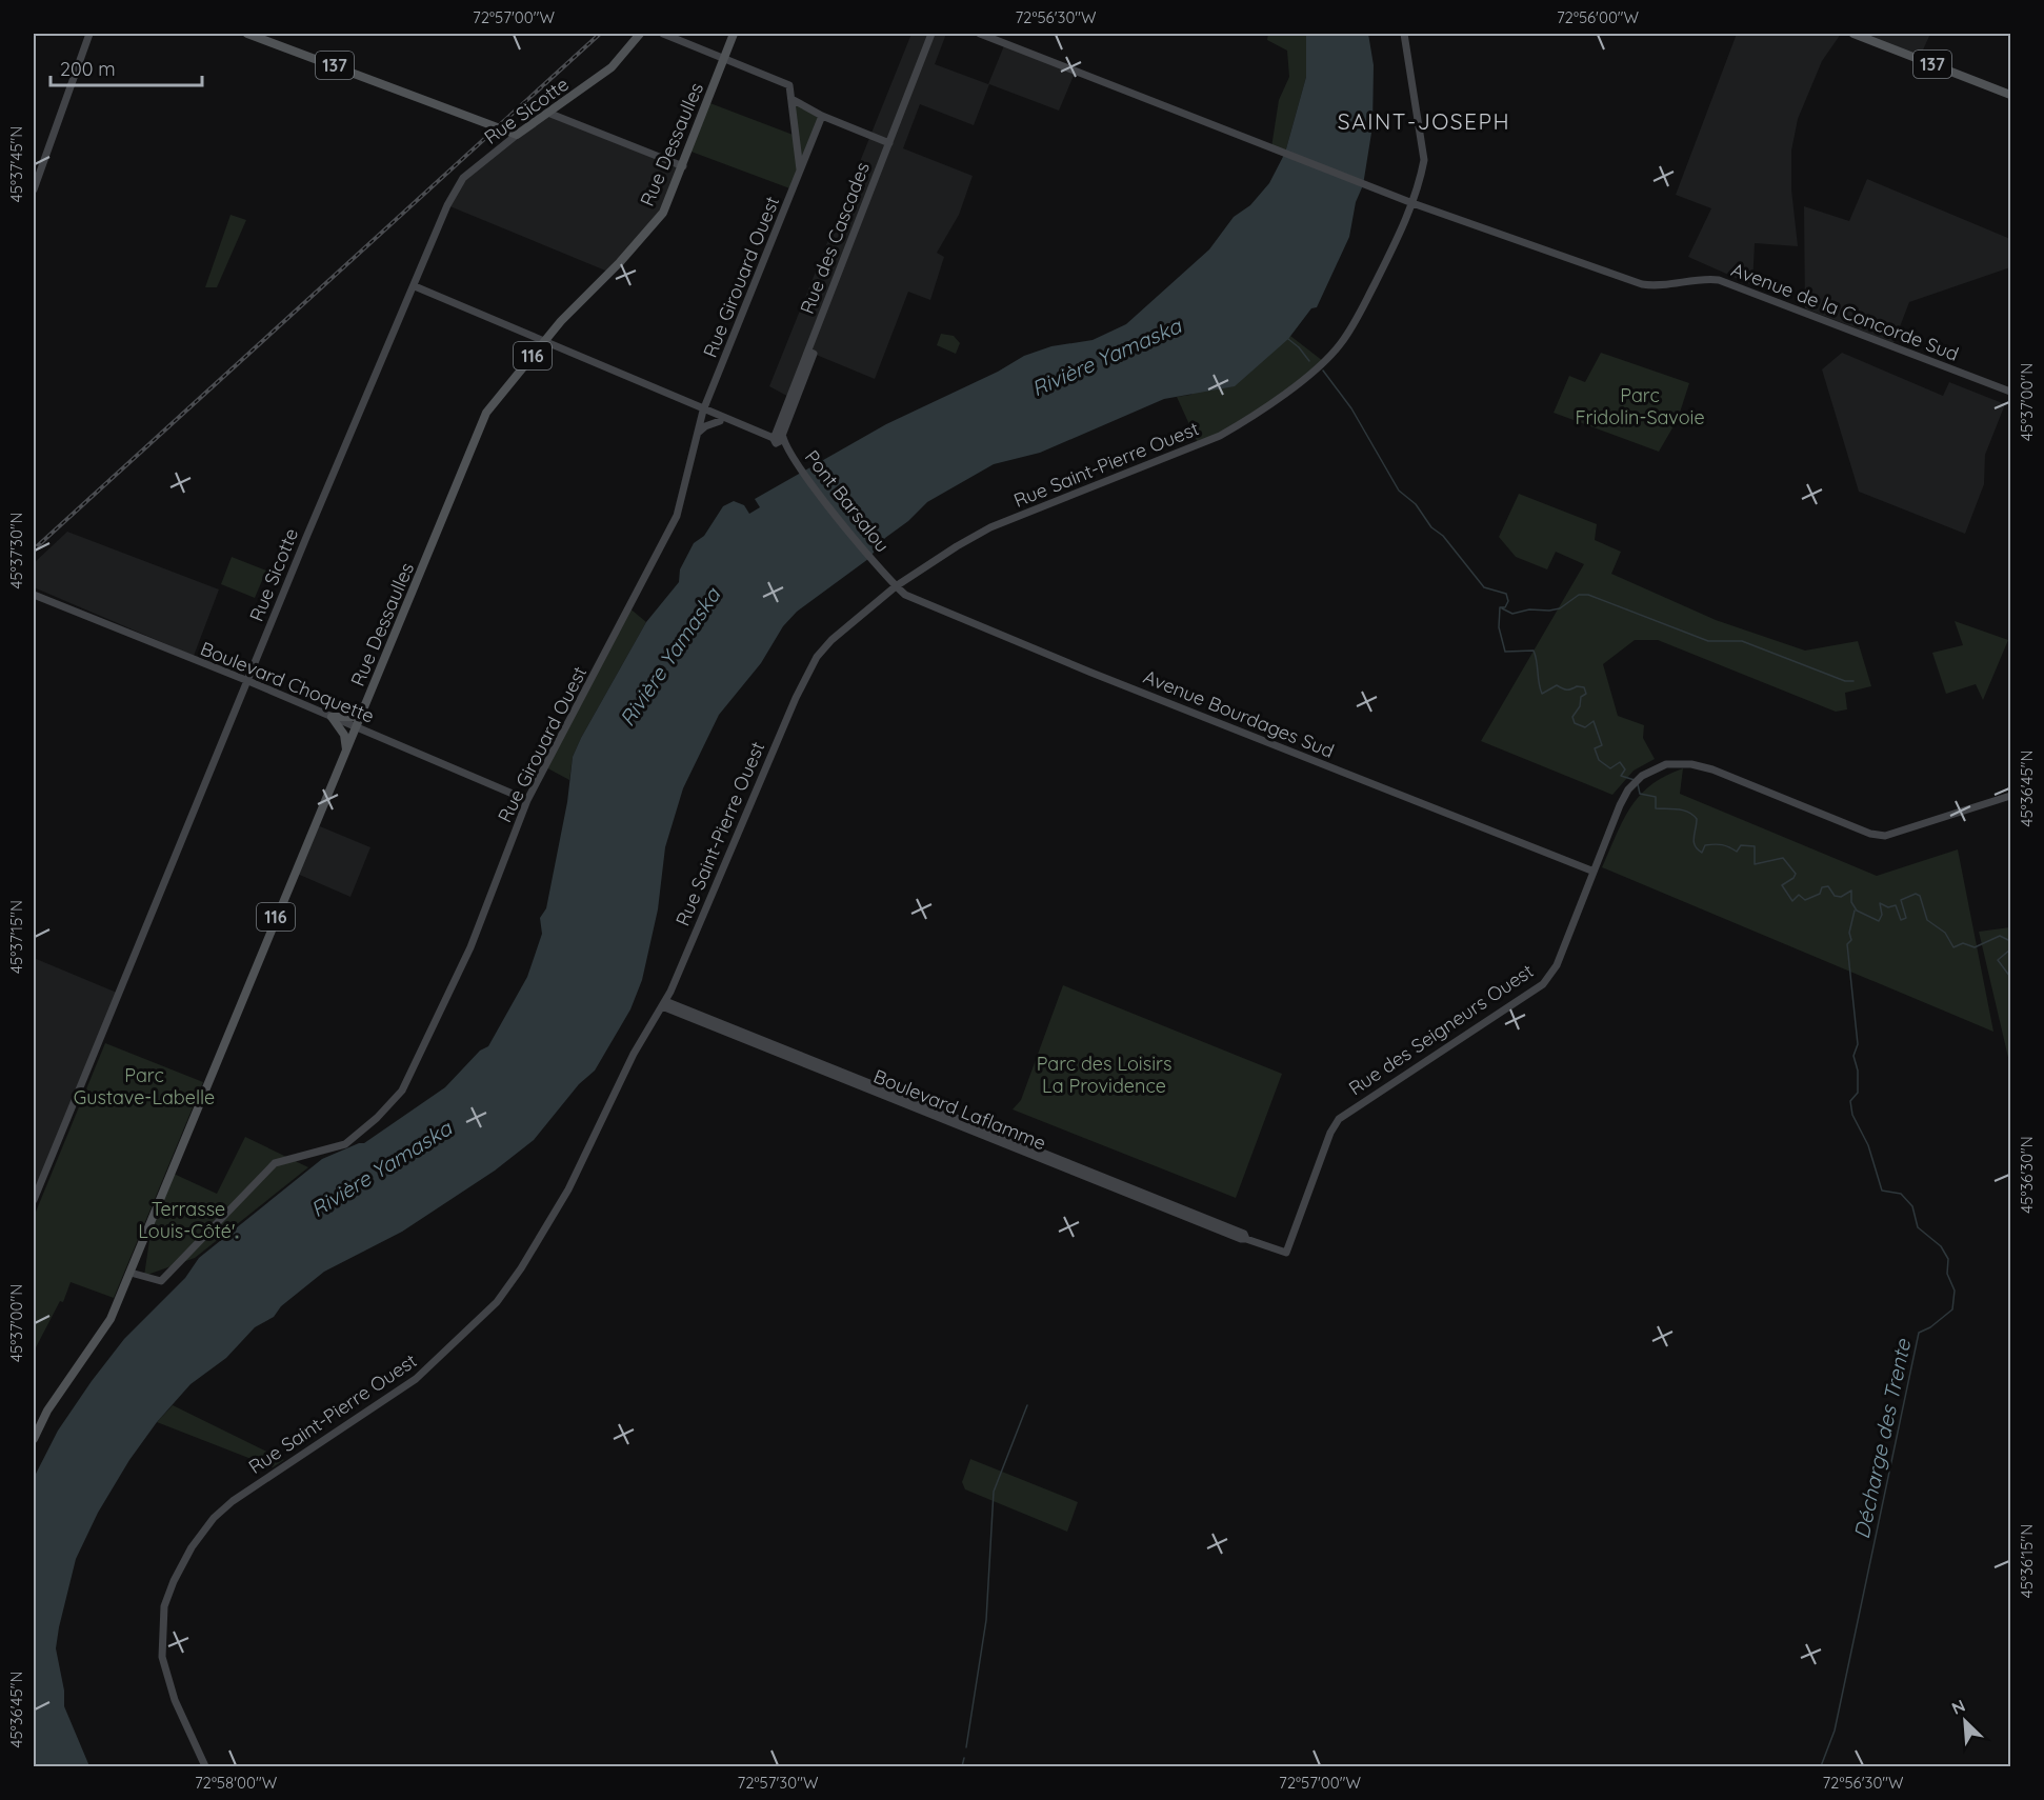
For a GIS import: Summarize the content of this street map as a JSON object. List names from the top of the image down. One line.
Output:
{"streets":{"main road":["137","Rue Sicotte","Rue Dessaulles","116"],"street":["Rue des Cascades","Rue Girouard Ouest","Avenue de la Concorde Sud","Rue Saint-Pierre Ouest","Pont Barsalou","Boulevard Choquette","Avenue Bourdages Sud","Rue des Seigneurs Ouest","Boulevard Laflamme"]},"crossings":[["137","Rue Sicotte"],["Rue Sicotte","Boulevard Choquette"],["Rue Dessaulles","Rue Girouard Ouest"],["Rue Dessaulles","116"],["Rue Dessaulles","Boulevard Choquette"],["Rue des Cascades","Pont Barsalou"],["Rue Girouard Ouest","116"],["Rue Girouard Ouest","Boulevard Choquette"],["Avenue de la Concorde Sud","Rue Saint-Pierre Ouest"],["Rue Saint-Pierre Ouest","Avenue Bourdages Sud"],["Rue Saint-Pierre Ouest","Boulevard Laflamme"],["Pont Barsalou","Avenue Bourdages Sud"],["Avenue Bourdages Sud","Rue des Seigneurs Ouest"],["Rue des Seigneurs Ouest","Boulevard Laflamme"]],"districts":["SAINT-JOSEPH"],"water":["Rivière Yamaska","Décharge des Trente"],"parks":["Parc Fridolin-Savoie","Parc des Loisirs La Providence","Parc Gustave-Labelle","Terrasse Louis-Côté'."],"scale_bar":"200 m","north":"top left","coordinates":["72°57'00\"W","72°56'30\"W","72°56'00\"W","45°37'45\"N","45°37'00\"N","45°37'30\"N","45°36'45\"N","45°37'15\"N","45°36'30\"N","45°36'15\"N","72°58'00\"W","72°57'30\"W"]}
